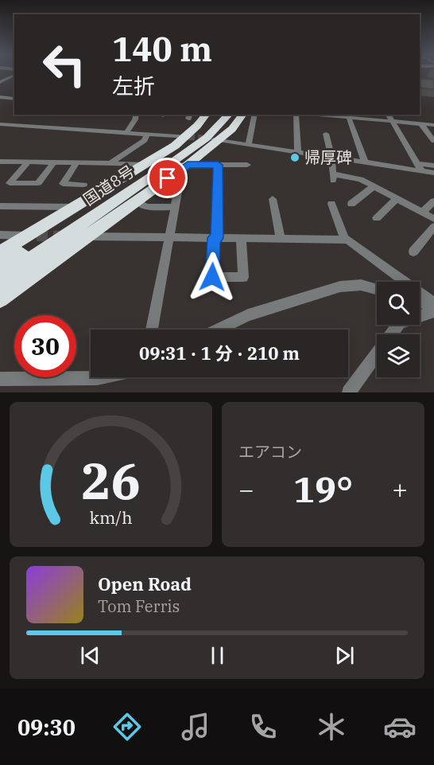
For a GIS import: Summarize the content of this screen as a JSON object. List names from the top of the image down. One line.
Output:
{"streets":{"highway":["国道8号"]},"places":["帰厚碑"],"page":{"turn":["140 m","左折"],"limit":"30","trip":"09:31 · 1 分 · 210 m","tile":"エアコン","heat":["−","19°","+"],"song":["Open Road","Tom Ferris"],"tabs":"09:30","gauge":["26","km/h"]}}
